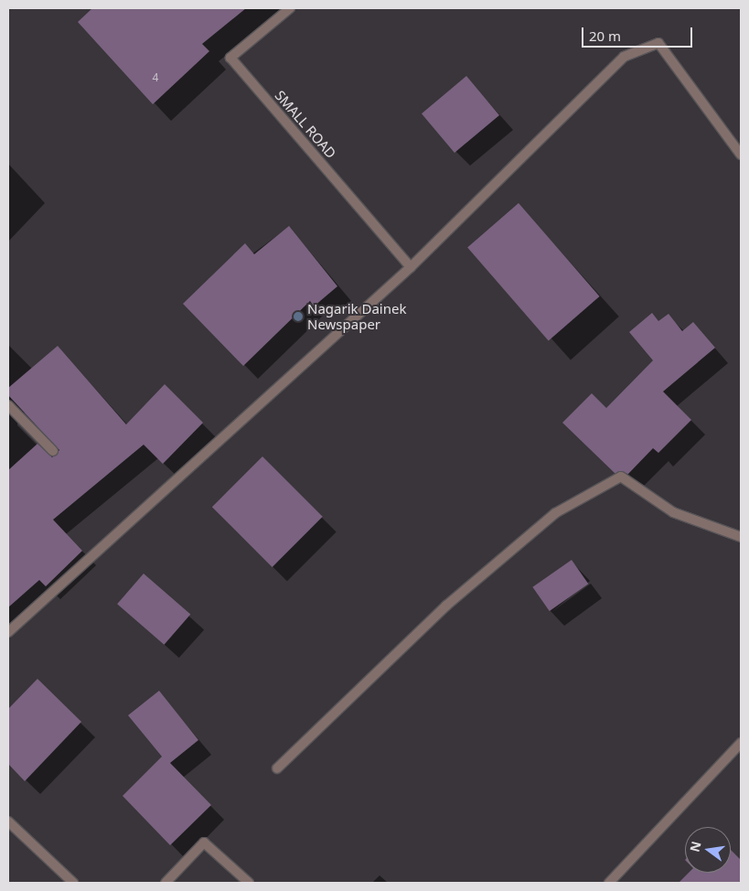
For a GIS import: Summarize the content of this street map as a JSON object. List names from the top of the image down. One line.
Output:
{"streets":{"street":["SMALL ROAD"]},"places":["Nagarik Dainek Newspaper"],"house_numbers":["4"],"scale_bar":"20 m","north":"left"}
